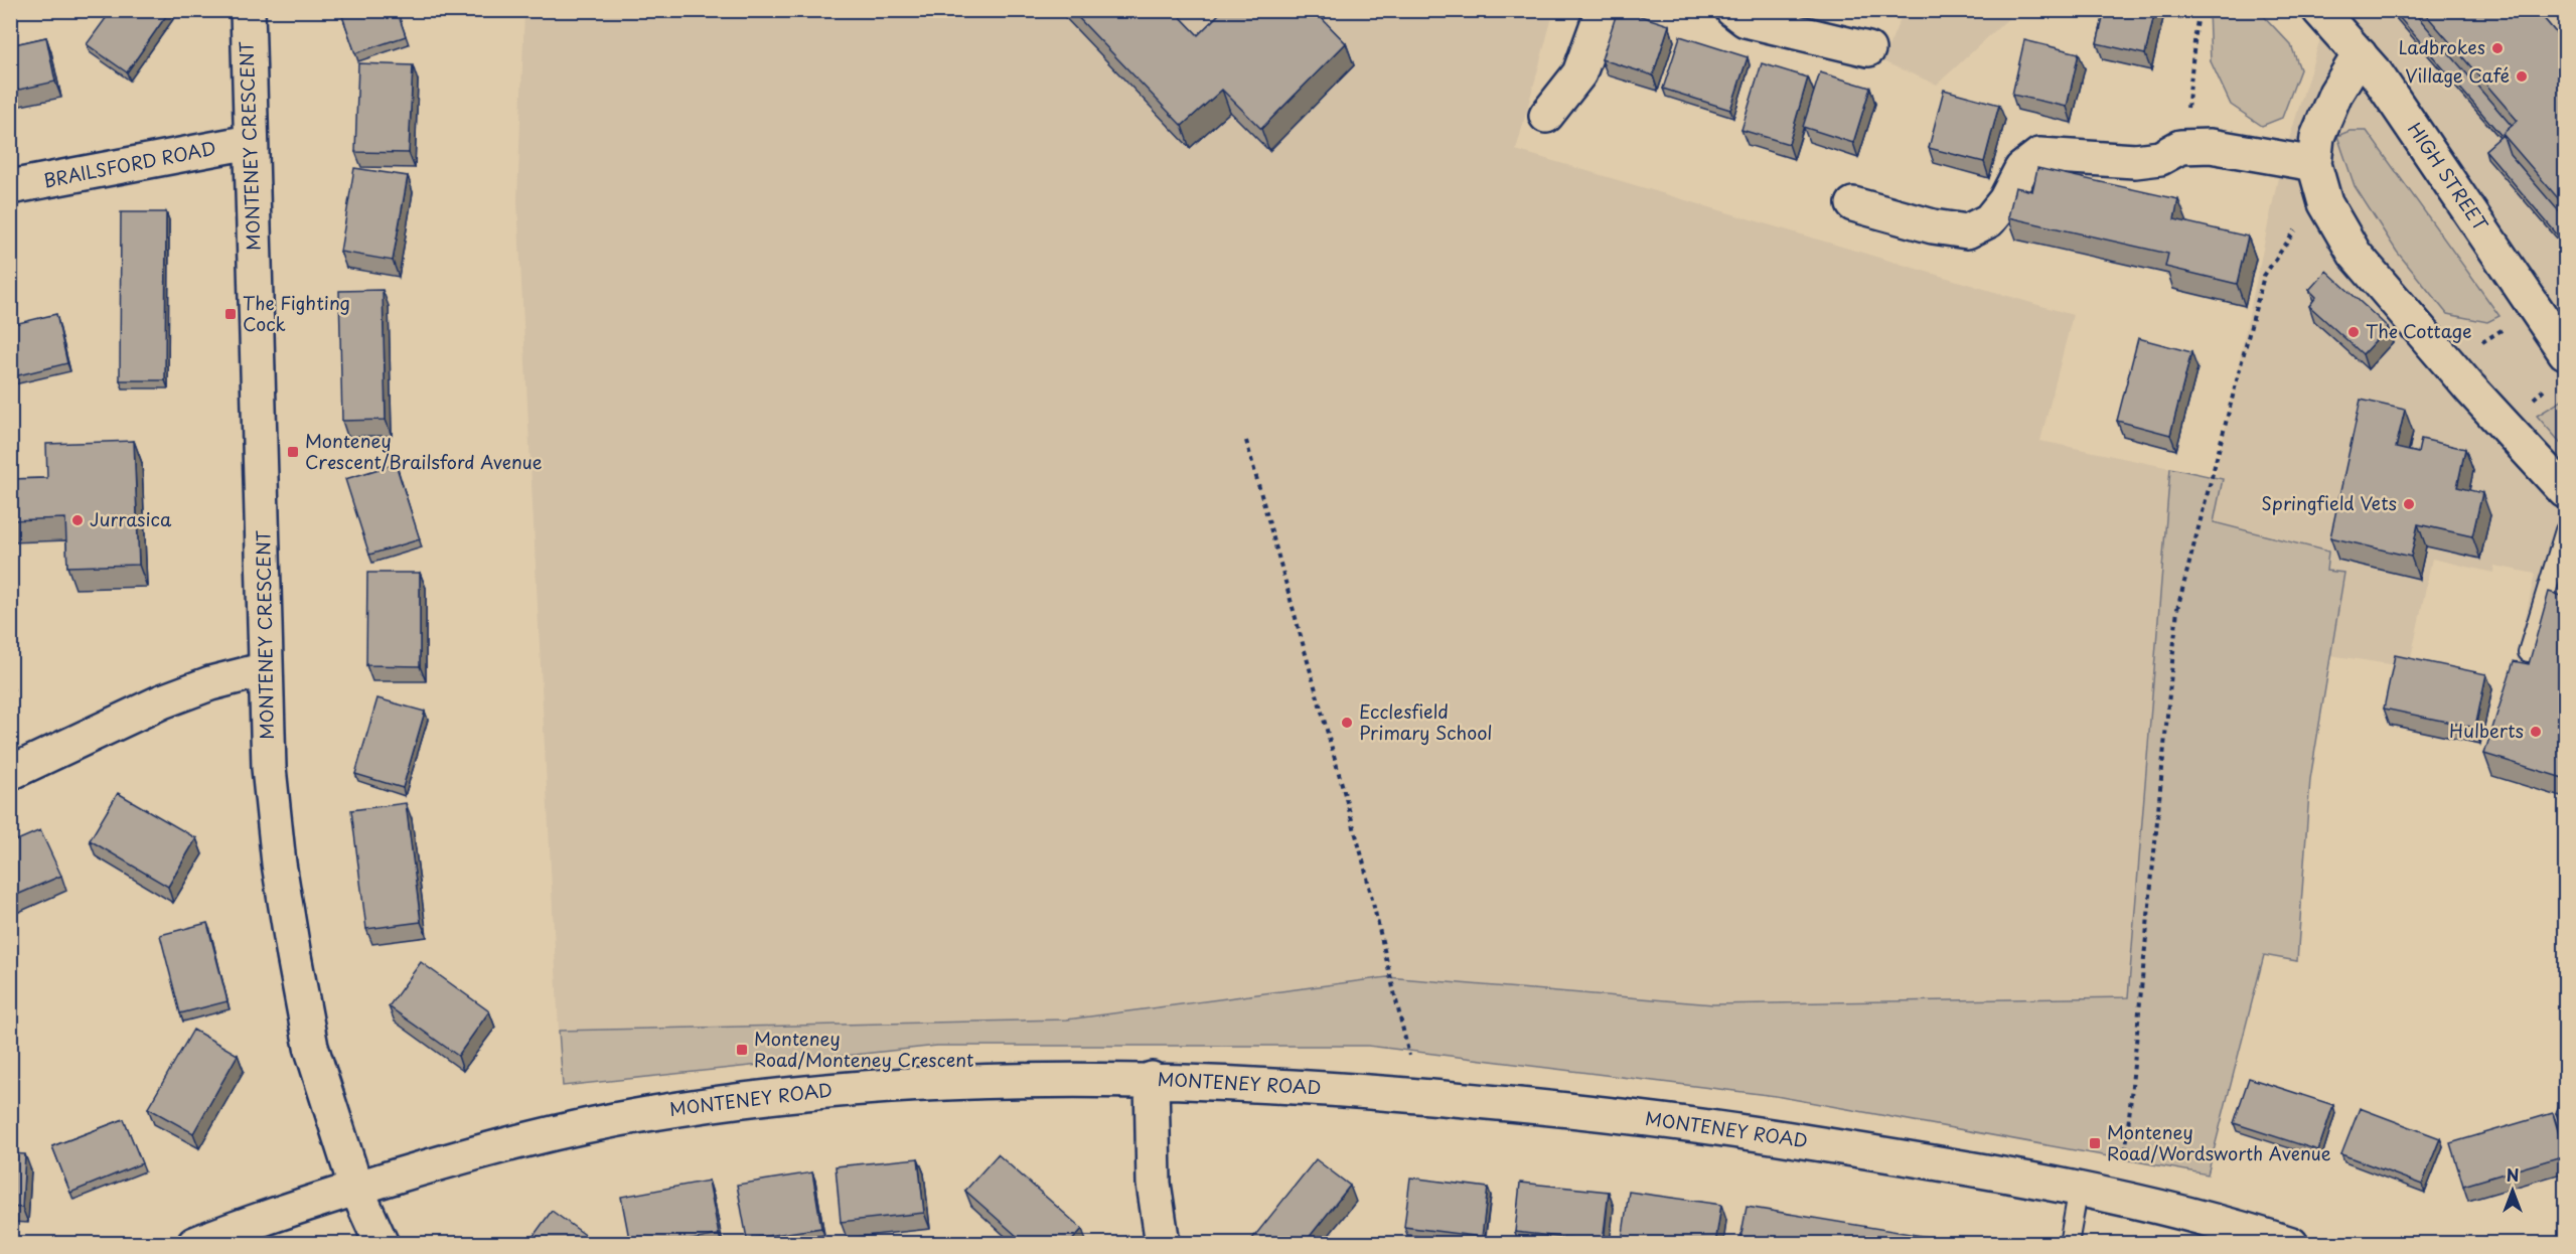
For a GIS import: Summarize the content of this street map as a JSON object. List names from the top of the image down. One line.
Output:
{"streets":{"street":["MONTENEY CRESCENT","BRAILSFORD ROAD","HIGH STREET","MONTENEY ROAD"]},"crossings":[["MONTENEY CRESCENT","BRAILSFORD ROAD"],["MONTENEY CRESCENT","MONTENEY ROAD"]],"places":{"other":["Ladbrokes","Village Café","The Cottage","Springfield Vets","Jurrasica","Ecclesfield Primary School","Hulberts"],"transit":["The Fighting Cock","Monteney Crescent/Brailsford Avenue","Monteney Road/Monteney Crescent","Monteney Road/Wordsworth Avenue"]},"north":"top"}
